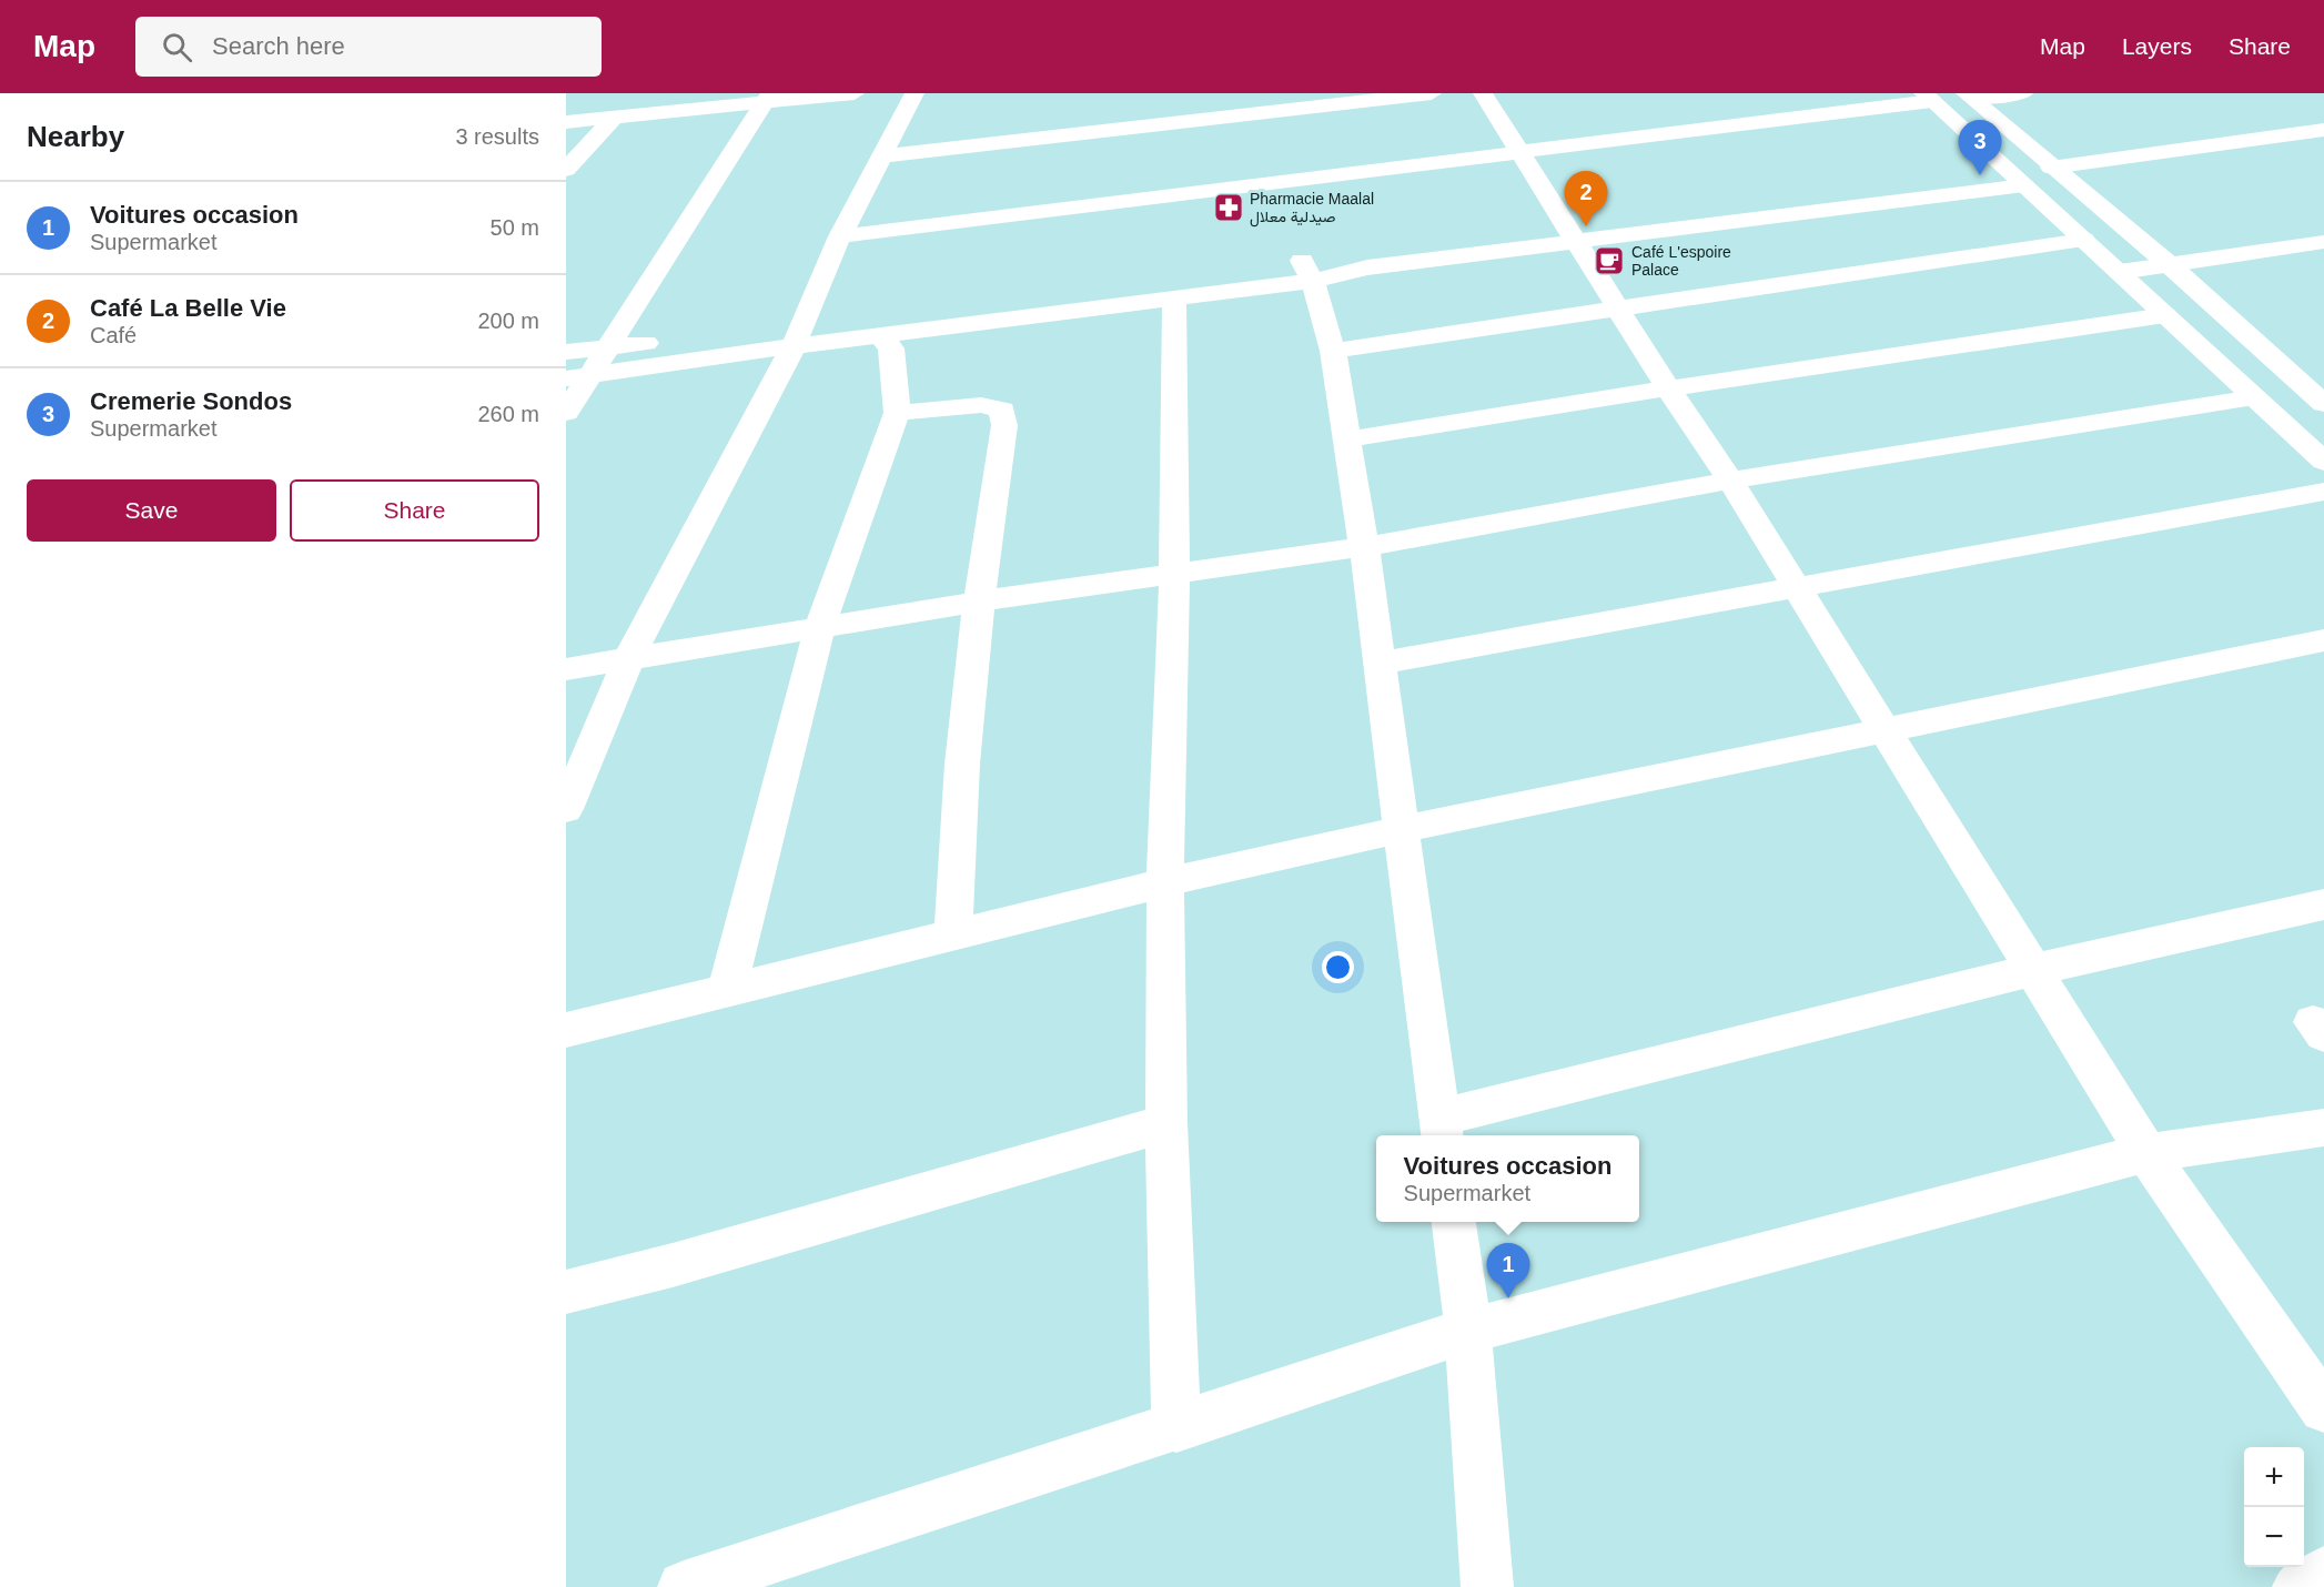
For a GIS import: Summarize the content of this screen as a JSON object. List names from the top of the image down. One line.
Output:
{"places":{"pharmacy":["Pharmacie Maalal صيدلية معلال"],"cafe":["Café L'espoire Palace"]},"page":{"header":"Map","search":"Search here","nav":["Map","Layers","Share"],"heading":["Nearby","3 results"],"pins":["3","2","1"],"list":[{"mark":"1","name":"Voitures occasion","note":"Supermarket","value":"50 m"},{"mark":"2","name":"Café La Belle Vie","note":"Café","value":"200 m"},{"mark":"3","name":"Cremerie Sondos","note":"Supermarket","value":"260 m"}],"buttons":["Save","Share"],"popup":["Voitures occasion","Supermarket"],"map_buttons":["+","−"]}}
